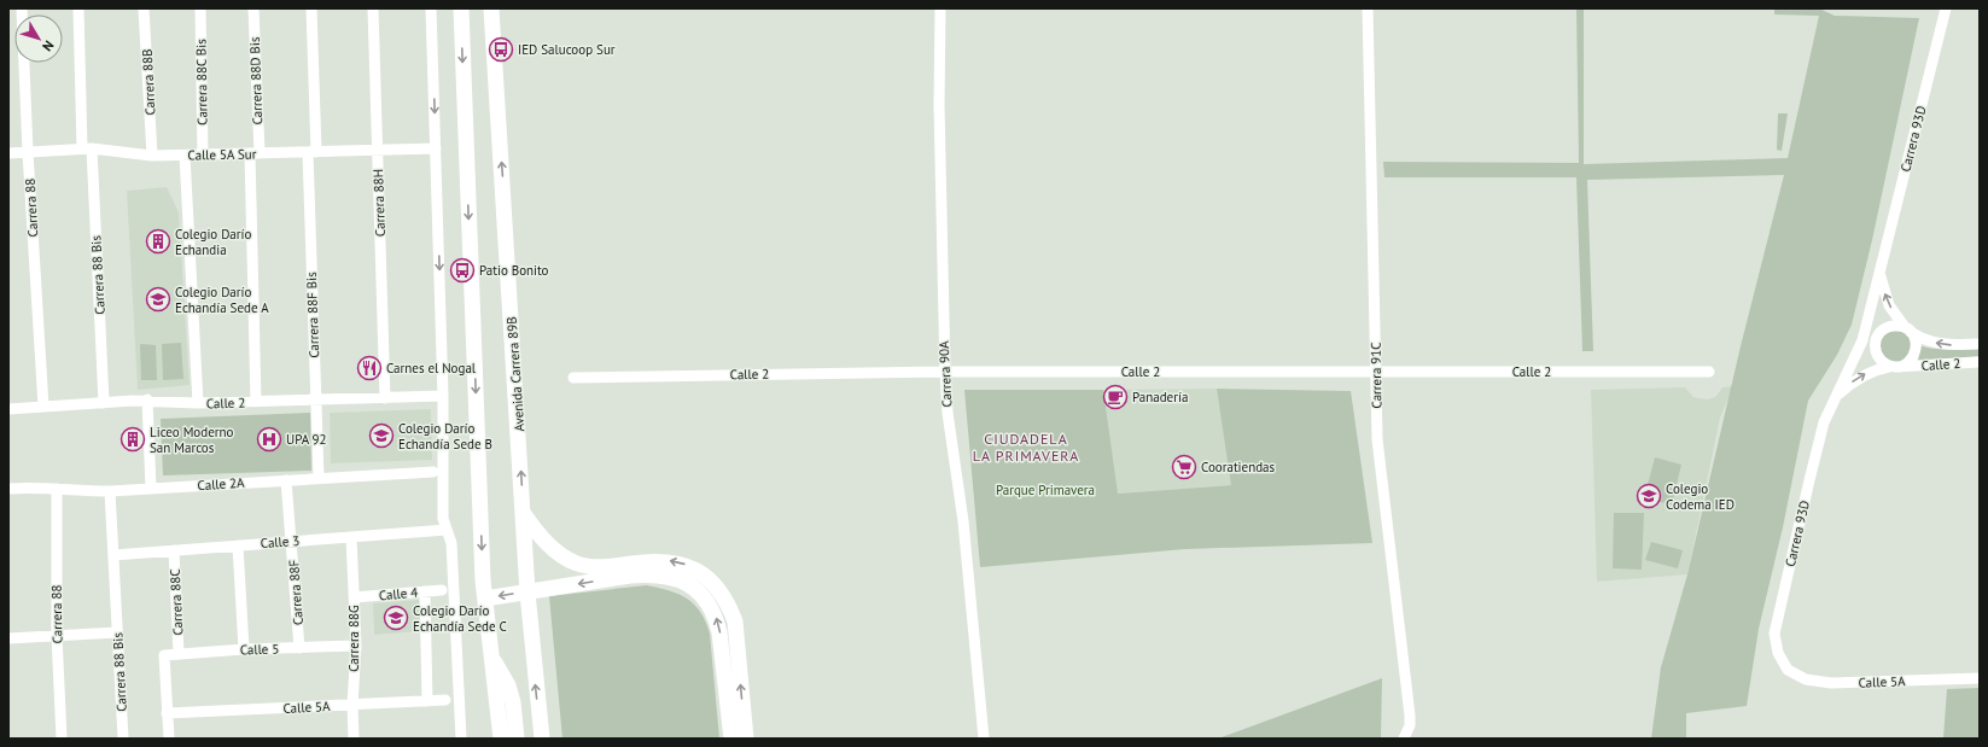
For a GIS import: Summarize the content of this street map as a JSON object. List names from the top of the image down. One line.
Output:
{"streets":{"main road":["Avenida Carrera 89B"],"street":["Carrera 88D Bis","Carrera 88B","Carrera 88C Bis","Carrera 93D","Calle 5A Sur","Carrera 88H","Carrera 88","Carrera 88 Bis","Carrera 88F Bis","Calle 2","Carrera 90A","Carrera 91C","Calle 2A","Calle 3","Carrera 88F","Calle 4","Carrera 88C","Carrera 88G","Calle 5","Calle 5A"]},"crossings":[["Carrera 88D Bis","Calle 5A Sur"],["Carrera 88D Bis","Calle 2"],["Carrera 88B","Calle 5A Sur"],["Carrera 88C Bis","Calle 5A Sur"],["Carrera 93D","Calle 2"],["Carrera 93D","Calle 5A"],["Calle 5A Sur","Carrera 88H"],["Calle 5A Sur","Carrera 88"],["Calle 5A Sur","Carrera 88 Bis"],["Calle 5A Sur","Carrera 88F Bis"],["Carrera 88H","Calle 2"],["Carrera 88","Calle 2"],["Carrera 88","Calle 2A"],["Carrera 88 Bis","Calle 2"],["Carrera 88 Bis","Calle 2A"],["Carrera 88 Bis","Calle 3"],["Carrera 88F Bis","Calle 2"],["Carrera 88F Bis","Calle 2A"],["Calle 2","Carrera 90A"],["Calle 2","Carrera 91C"],["Calle 2A","Carrera 88F"],["Calle 3","Carrera 88F"],["Calle 3","Carrera 88C"],["Calle 3","Carrera 88G"],["Carrera 88F","Calle 5"],["Calle 4","Carrera 88G"],["Carrera 88C","Calle 5"],["Carrera 88G","Calle 5"],["Carrera 88G","Calle 5A"],["Calle 5","Calle 5A"]],"districts":["CIUDADELA LA PRIMAVERA"],"parks":["Parque Primavera"],"places":{"bus stop":["IED Salucoop Sur","Patio Bonito"],"building":["Colegio Darío Echandia","Liceo Moderno San Marcos"],"school or university":["Colegio Darío Echandía Sede A","Colegio Darío Echandía Sede B","Colegio Codema IED","Colegio Darío Echandía Sede C"],"restaurant":["Carnes el Nogal"],"cafe":["Panadería"],"hospital":["UPA 92"],"supermarket":["Cooratiendas"]},"north":"bottom right"}
